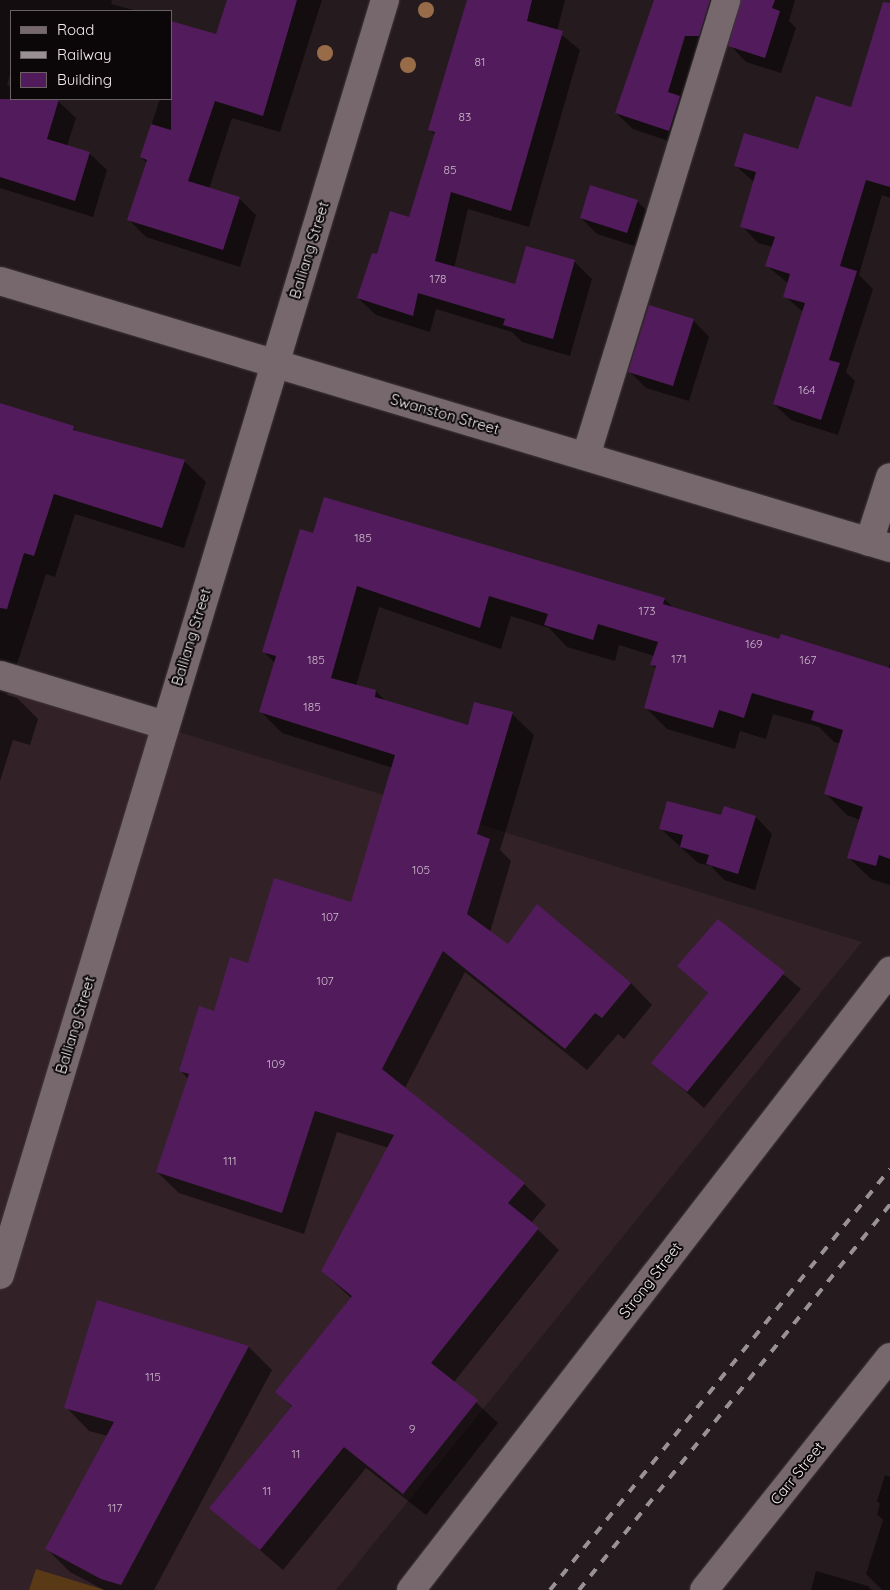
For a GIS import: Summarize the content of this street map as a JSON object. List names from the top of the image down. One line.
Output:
{"streets":{"street":["Balliang Street","Swanston Street","Strong Street","Carr Street"]},"crossings":[["Balliang Street","Swanston Street"]],"house_numbers":["81","83","85","178","164","185","173","169","171","185","167","185","105","107","107","109","111","115","9","11","11","117"],"legend":["Road","Railway","Building"]}
